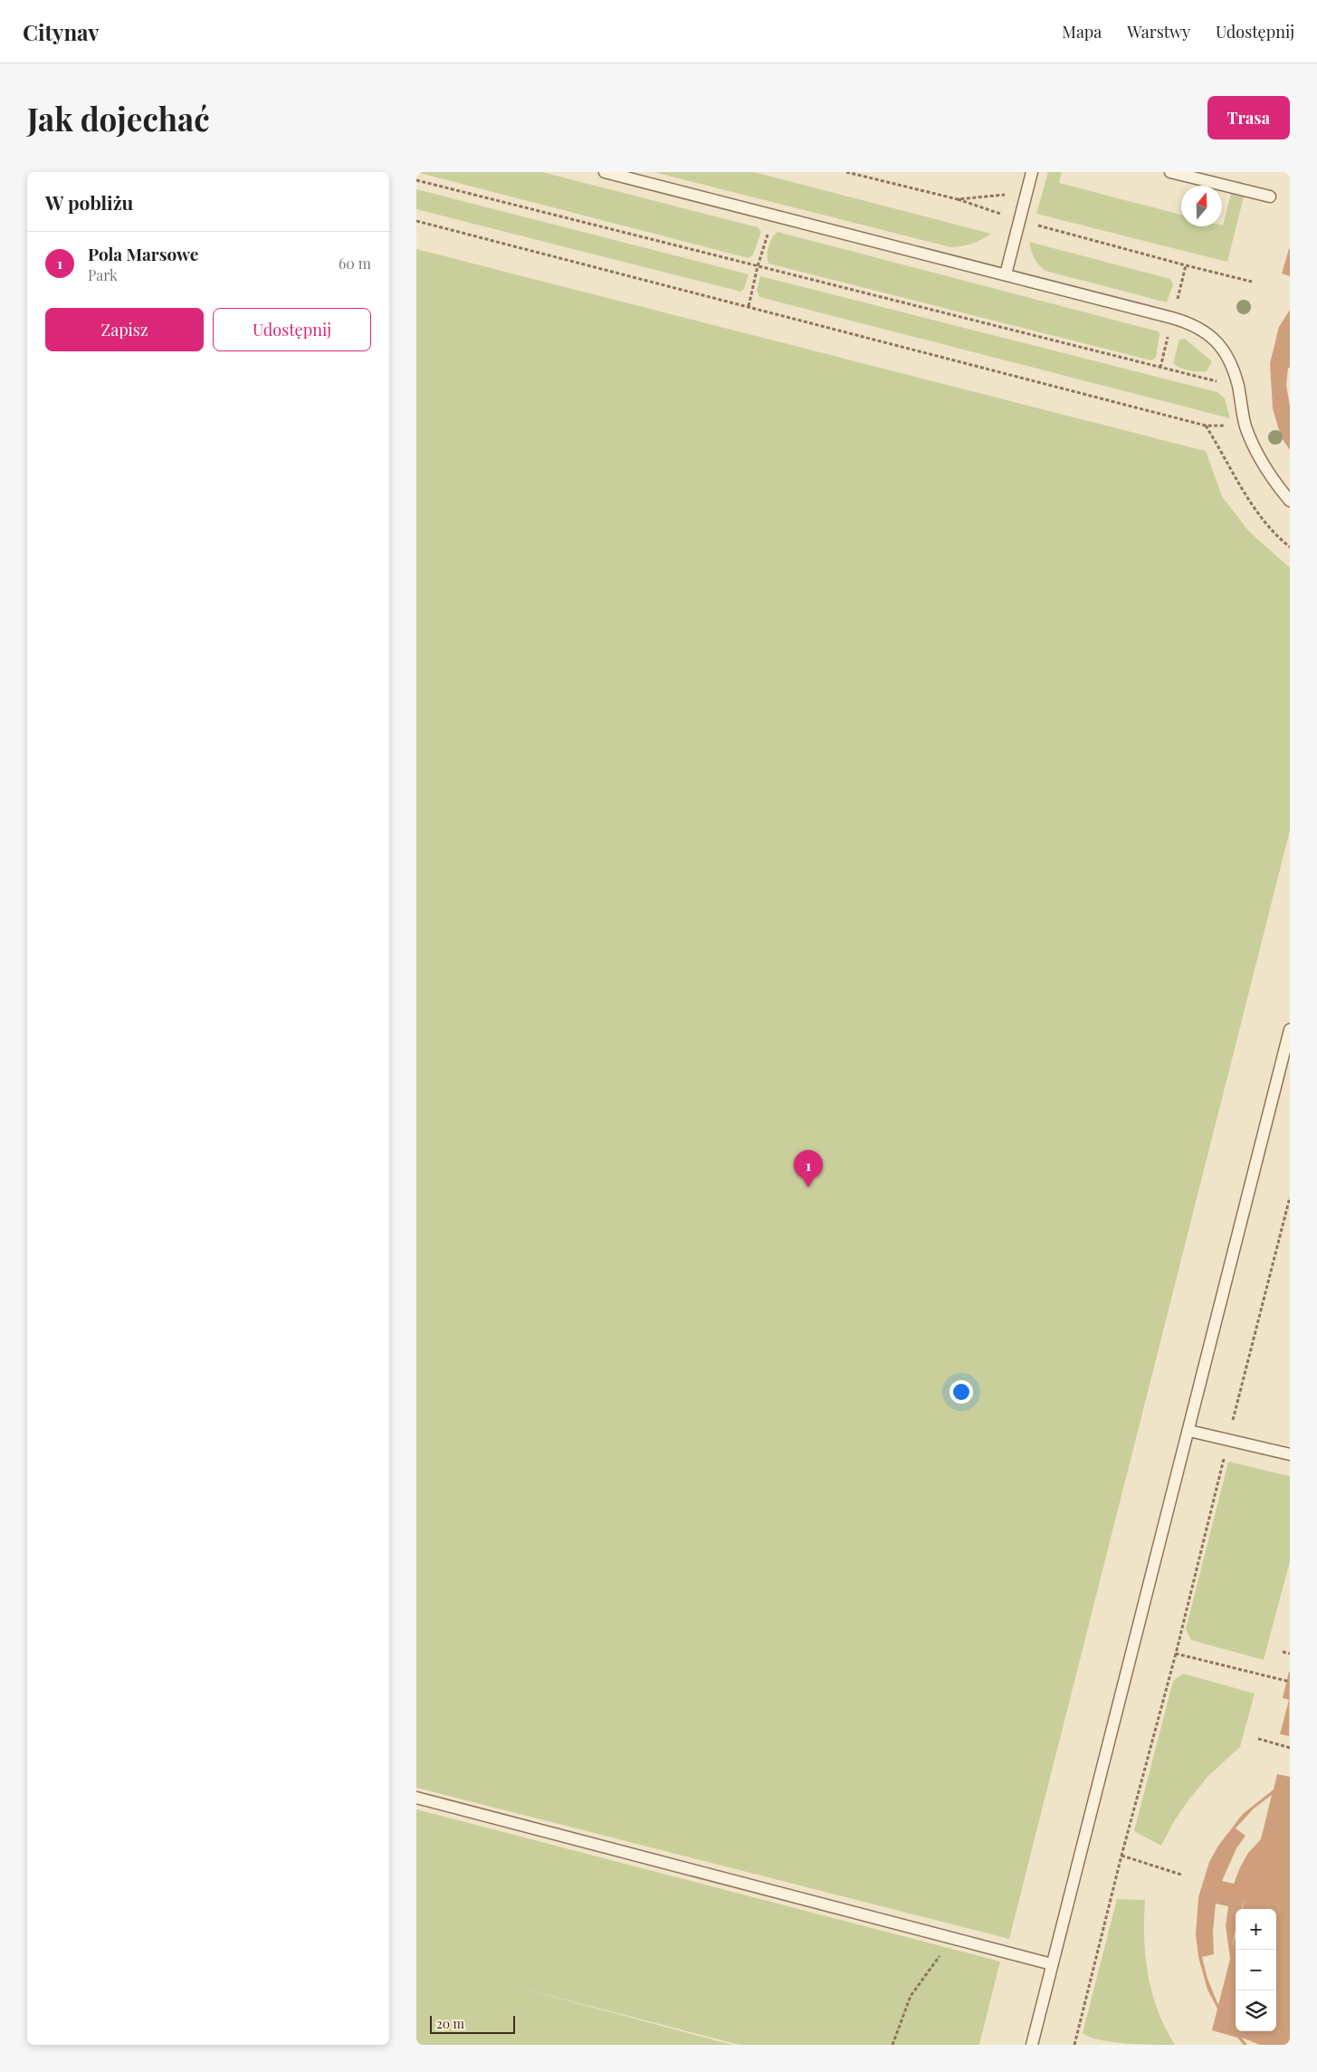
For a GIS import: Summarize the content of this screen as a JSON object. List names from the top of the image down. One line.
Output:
{"scale_bar":"20 m","north":"top","page":{"header":"Citynav","nav":["Mapa","Warstwy","Udostępnij"],"buttons":["Trasa",["Zapisz","Udostępnij"]],"title":"Jak dojechać","heading":"W pobliżu","list":[{"mark":"1","name":"Pola Marsowe","note":"Park","value":"60 m"}],"pins":"1","map_buttons":["+","−"],"scale":"20 m"}}
